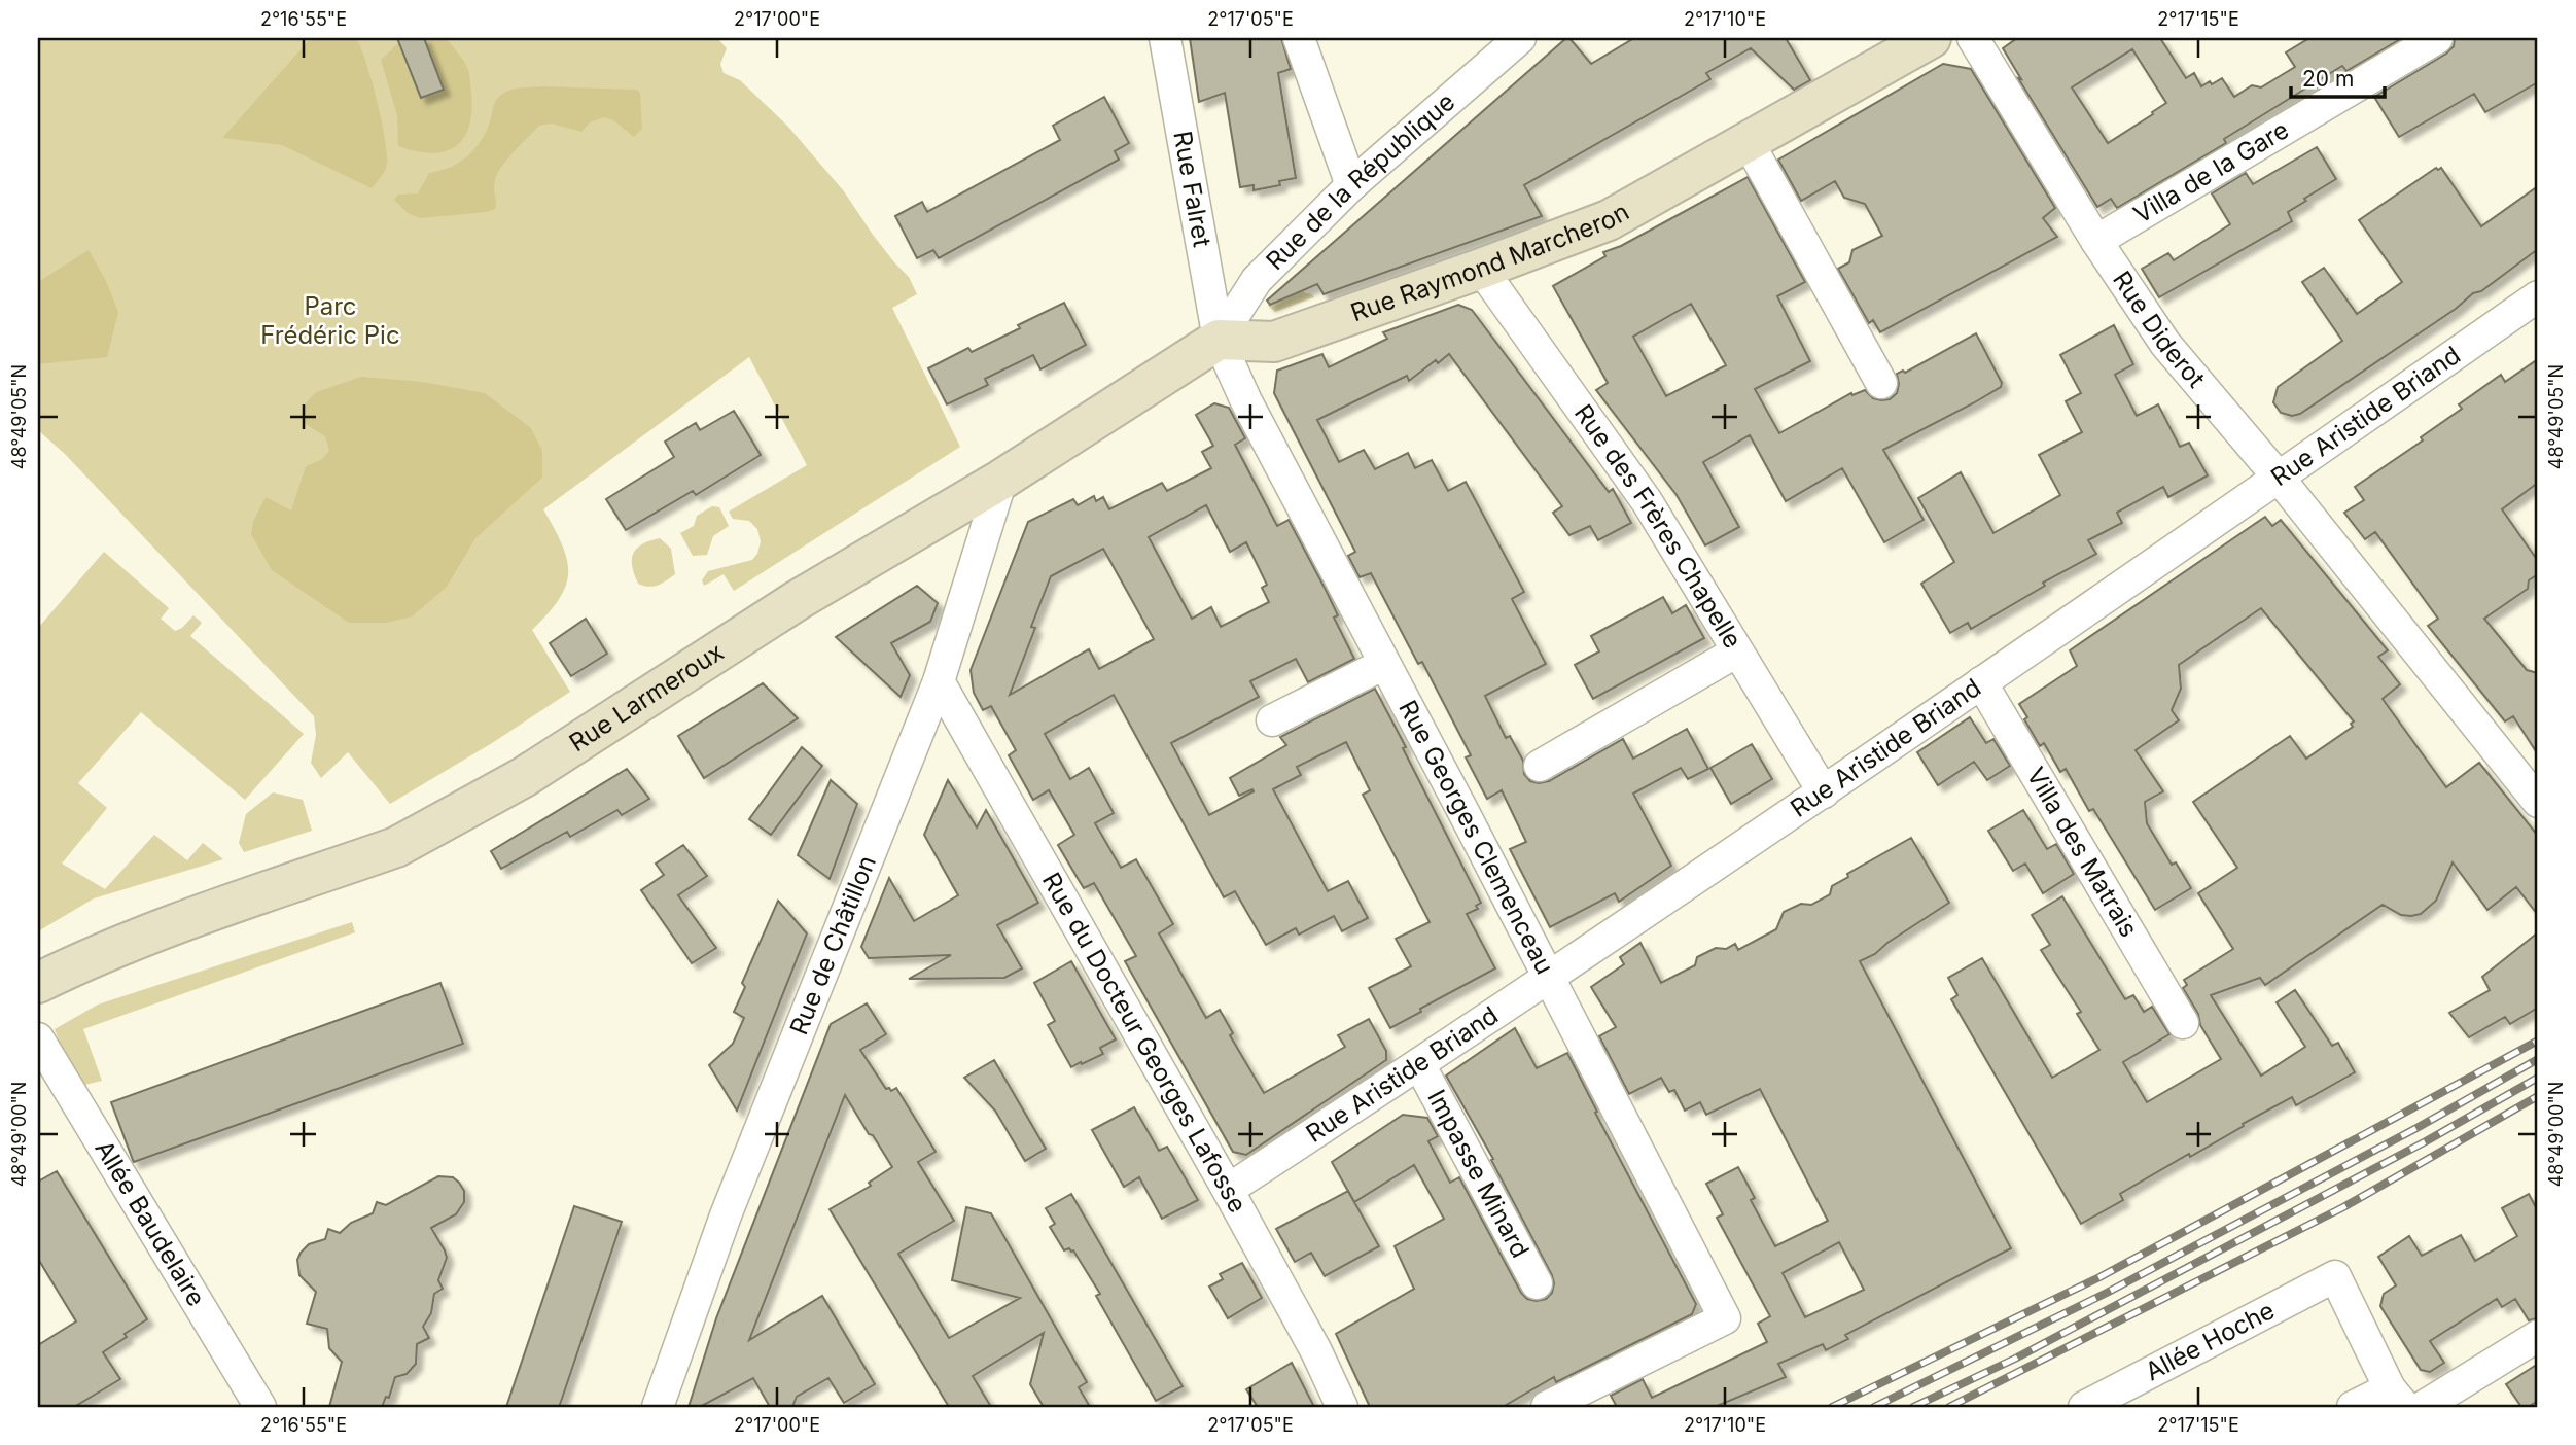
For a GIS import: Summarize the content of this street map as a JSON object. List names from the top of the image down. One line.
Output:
{"streets":{"main road":["Rue Raymond Marcheron","Rue Larmeroux"],"street":["Villa de la Gare","Rue de la République","Rue Falret","Rue Diderot","Rue Aristide Briand","Rue des Frères Chapelle","Rue Georges Clemenceau","Villa des Matrais","Rue de Châtillon","Rue du Docteur Georges Lafosse","Impasse Minard","Allée Baudelaire","Allée Hoche"]},"crossings":[["Villa de la Gare","Rue Diderot"],["Rue de la République","Rue Falret"],["Rue de la République","Rue Raymond Marcheron"],["Rue de la République","Rue Larmeroux"],["Rue de la République","Rue Georges Clemenceau"],["Rue Falret","Rue Raymond Marcheron"],["Rue Falret","Rue Larmeroux"],["Rue Falret","Rue Georges Clemenceau"],["Rue Raymond Marcheron","Rue des Frères Chapelle"],["Rue Raymond Marcheron","Rue Larmeroux"],["Rue Raymond Marcheron","Rue Georges Clemenceau"],["Rue Diderot","Rue Aristide Briand"],["Rue Aristide Briand","Rue des Frères Chapelle"],["Rue Aristide Briand","Rue Georges Clemenceau"],["Rue Aristide Briand","Villa des Matrais"],["Rue Aristide Briand","Rue du Docteur Georges Lafosse"],["Rue Aristide Briand","Impasse Minard"],["Rue Larmeroux","Rue Georges Clemenceau"],["Rue Larmeroux","Rue de Châtillon"],["Rue de Châtillon","Rue du Docteur Georges Lafosse"]],"parks":["Parc Frédéric Pic"],"scale_bar":"20 m","coordinates":["2°16'55\"E","2°17'00\"E","2°17'05\"E","2°17'10\"E","2°17'15\"E","48°49'05\"N","48°49'00\"N"]}
